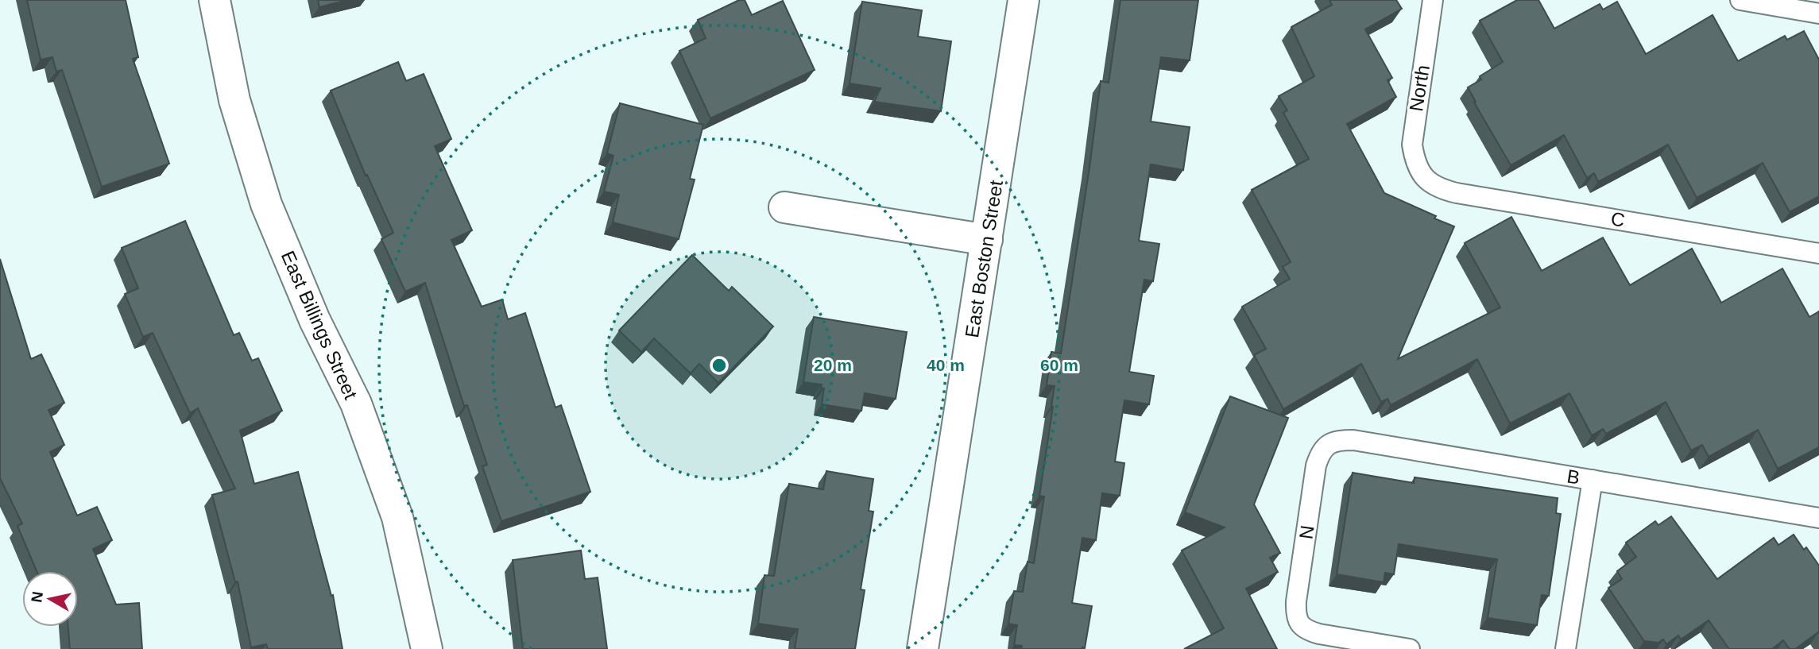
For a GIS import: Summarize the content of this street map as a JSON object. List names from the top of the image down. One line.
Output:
{"streets":{"street":["East Boston Street","East Billings Street"],"lane":["North","C","B","N"]},"crossings":[["North","C"],["B","N"]],"north":"left","rings":["20 m","40 m","60 m"]}
